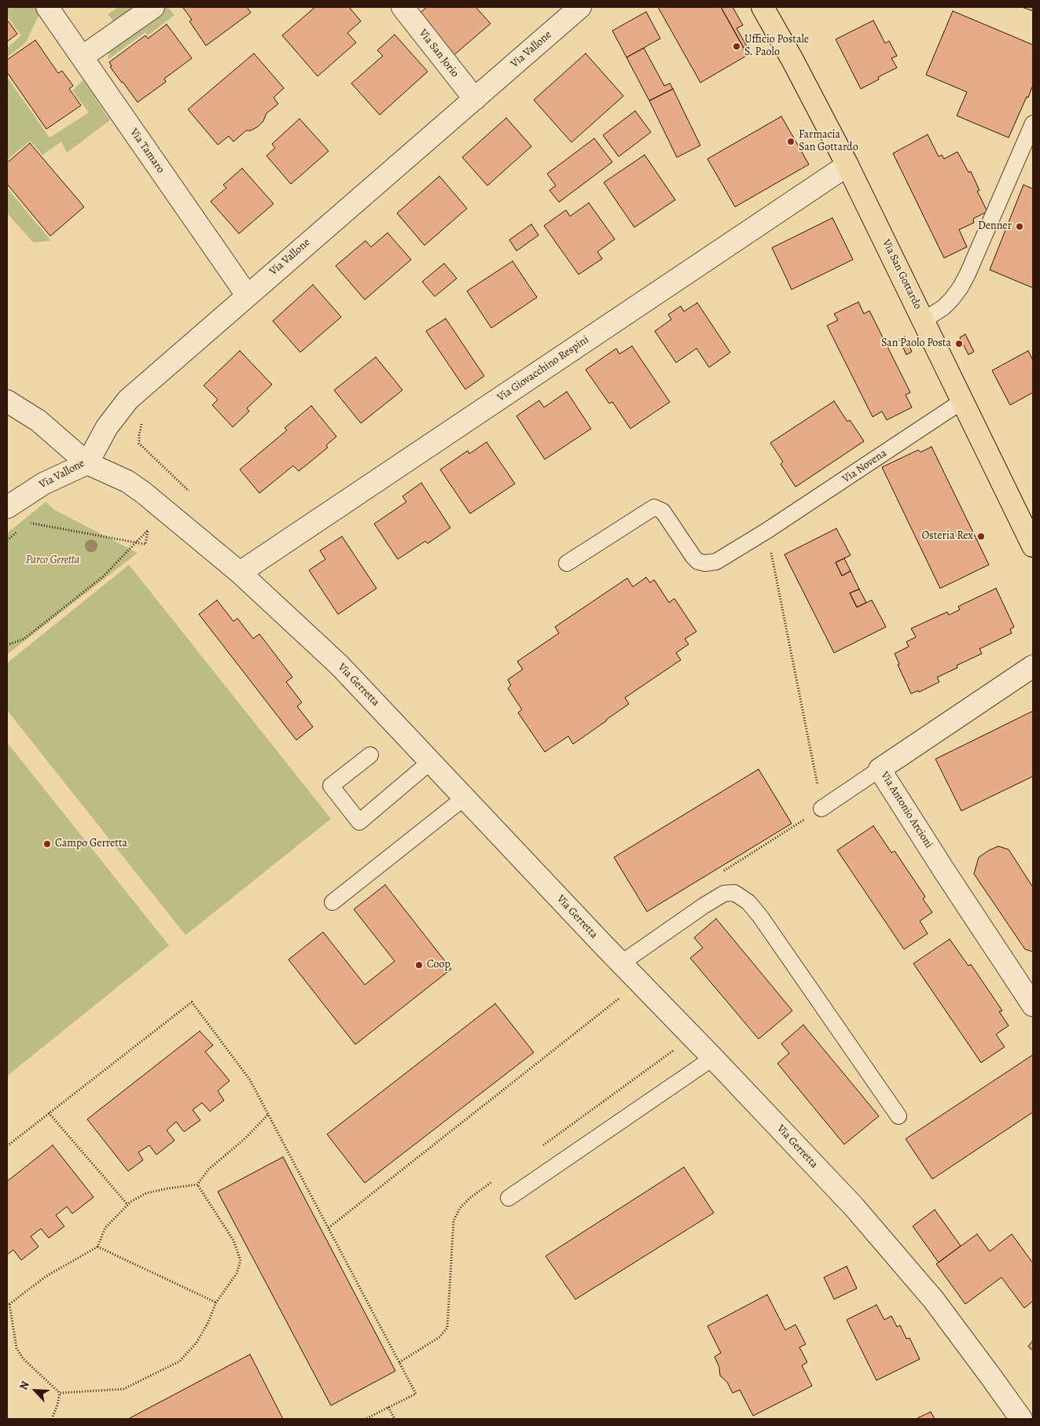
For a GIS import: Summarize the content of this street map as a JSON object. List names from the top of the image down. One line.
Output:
{"streets":{"main road":["Via San Gottardo"],"street":["Via Vallone","Via San Jorio","Via Tamaro","Via Giovacchino Respini","Via Gerretta","Via Antonio Arcioni"],"lane":["Via Novena"]},"crossings":[["Via Vallone","Via San Jorio"],["Via Vallone","Via Tamaro"],["Via Vallone","Via Gerretta"],["Via San Gottardo","Via Giovacchino Respini"],["Via San Gottardo","Via Novena"],["Via Giovacchino Respini","Via Gerretta"]],"parks":["Parco Geretta"],"places":["Ufficio Postale S. Paolo","Farmacia San Gottardo","Denner","San Paolo Posta","Osteria Rex","Campo Gerretta","Coop"],"north":"top left"}
